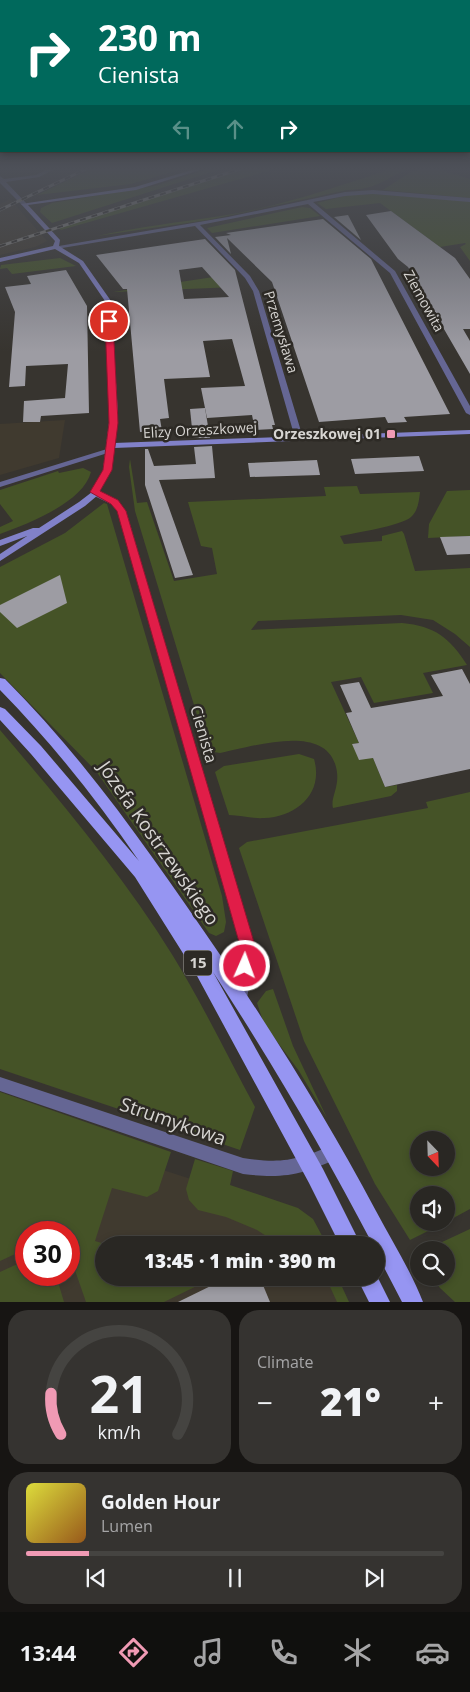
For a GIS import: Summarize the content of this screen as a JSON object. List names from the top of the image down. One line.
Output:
{"streets":{"main road":["Józefa Kostrzewskiego","15"],"street":["Ziemowita","Przemysława","Elizy Orzeszkowej","Cienista","Strumykowa"]},"crossings":[["Przemysława","Elizy Orzeszkowej"],["Cienista","Józefa Kostrzewskiego"],["Józefa Kostrzewskiego","Strumykowa"]],"places":{"transit":["Orzeszkowej 01"]},"north":"bottom right","page":{"turn":["230 m","Cienista"],"limit":"30","trip":"13:45 · 1 min · 390 m","tile":"Climate","heat":["−","21°","+"],"song":["Golden Hour","Lumen"],"tabs":"13:44","gauge":["21","km/h"]}}
